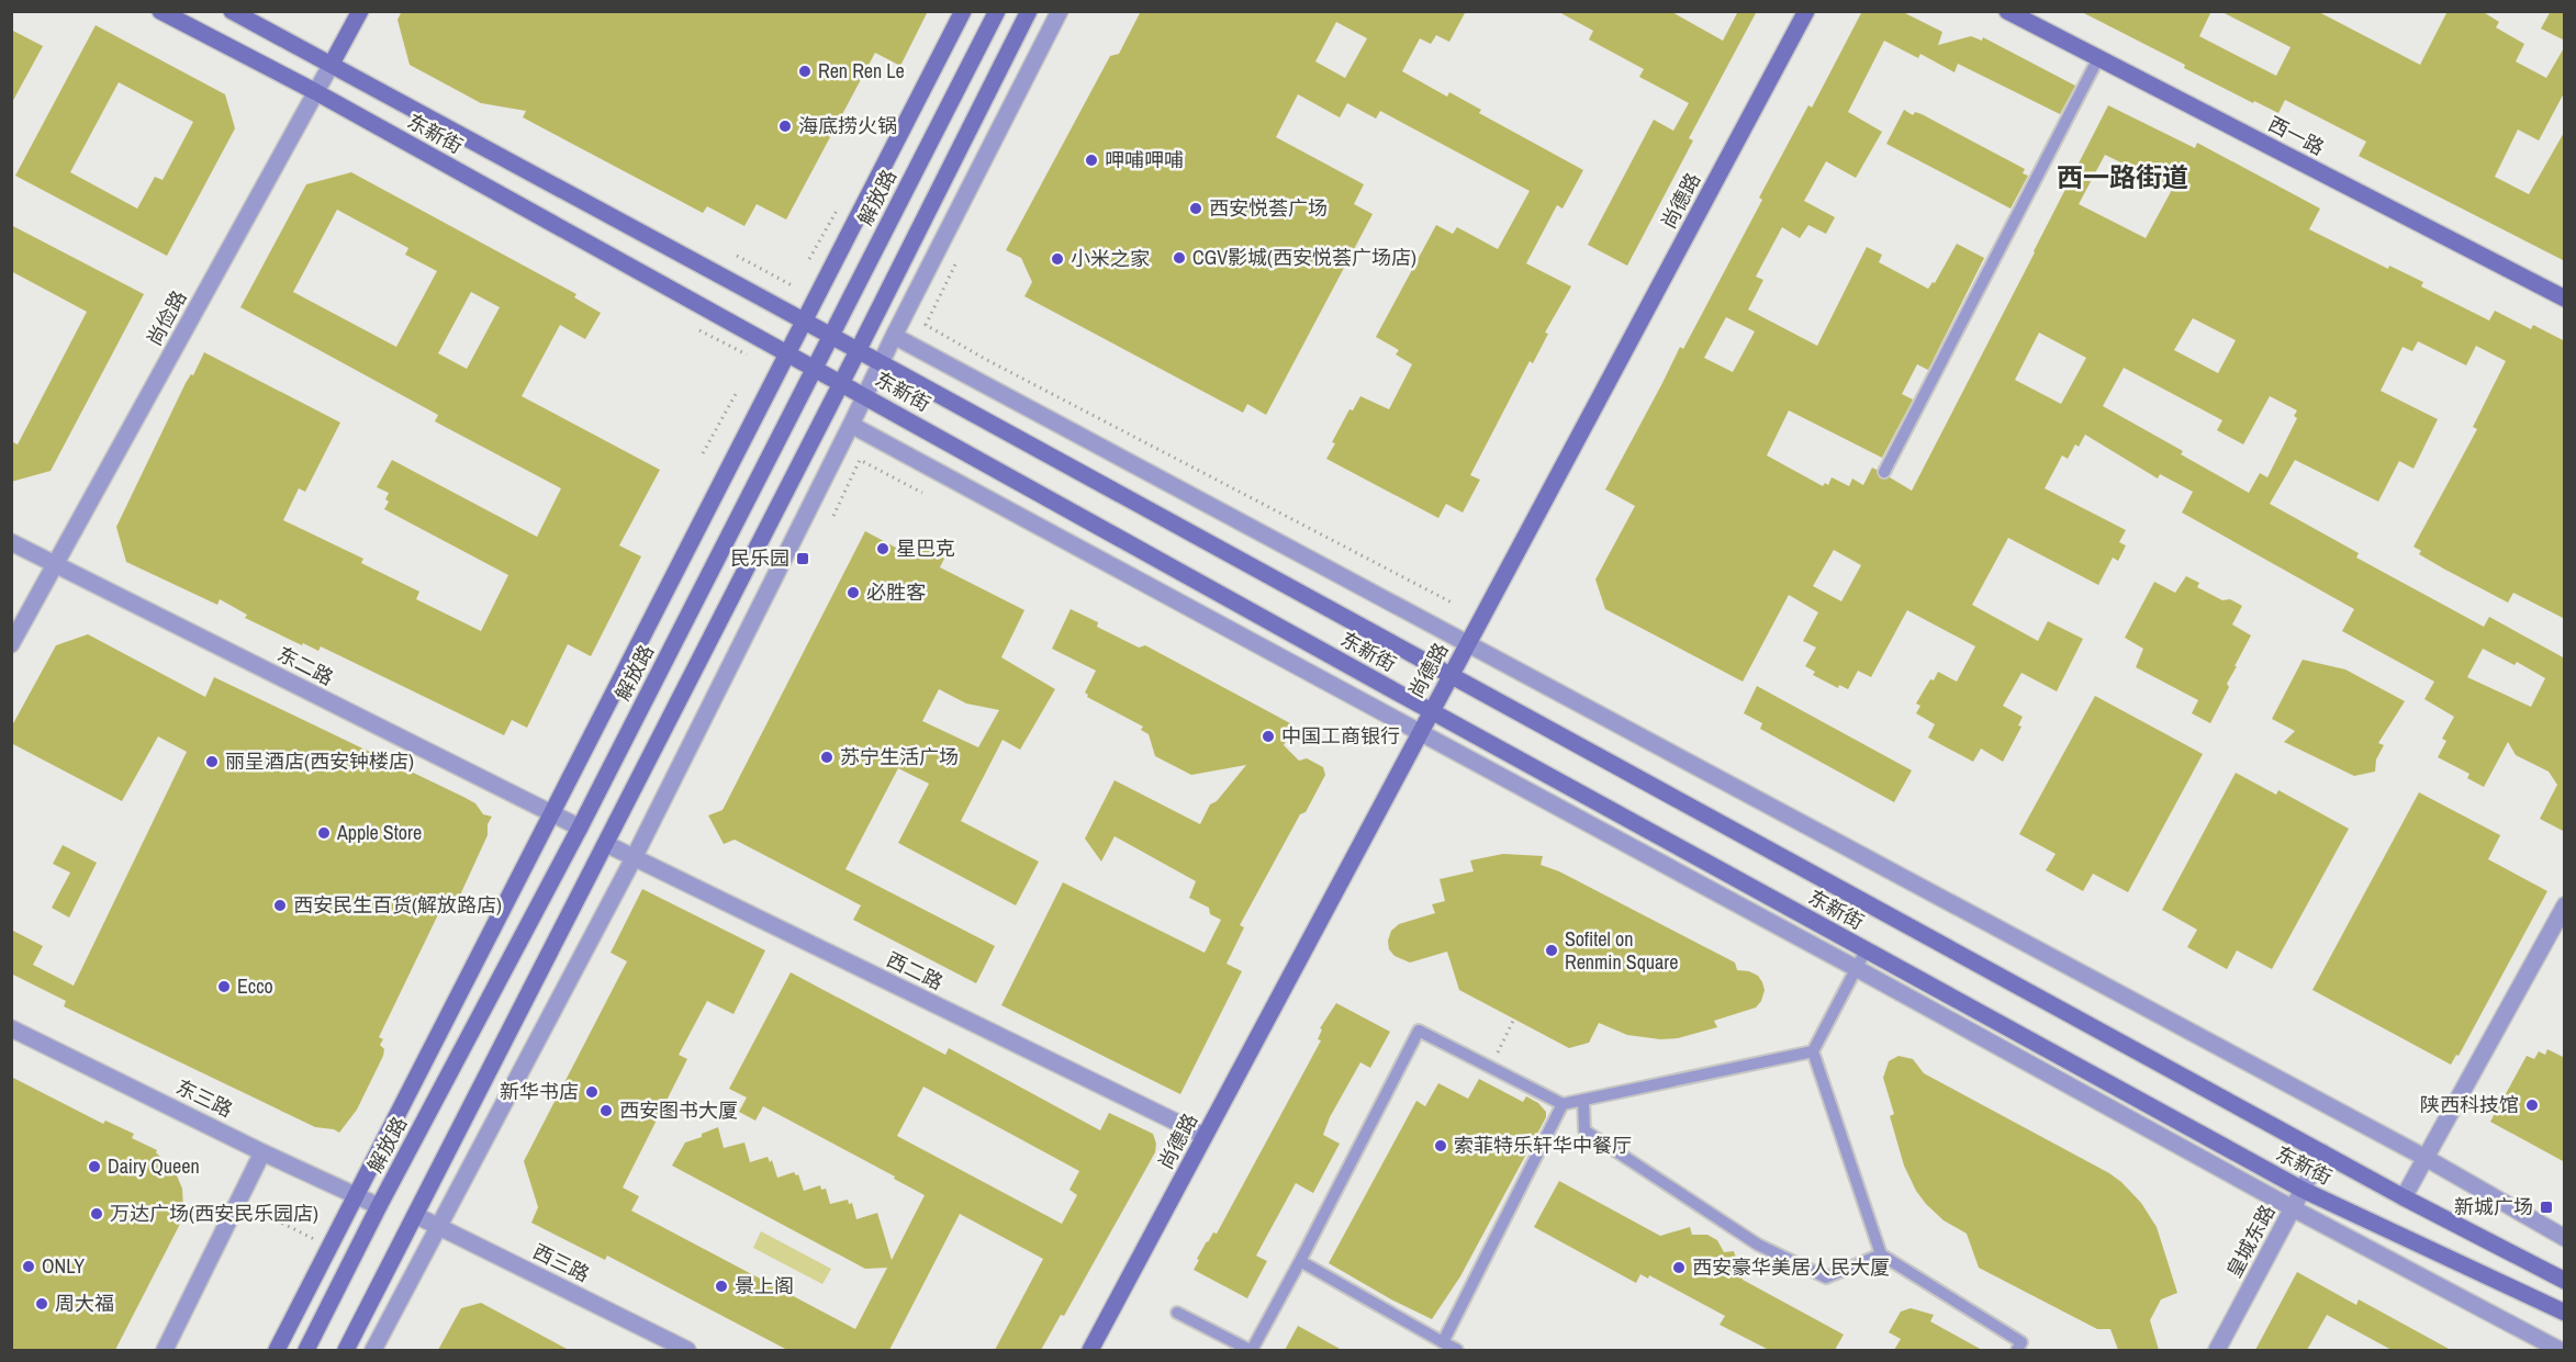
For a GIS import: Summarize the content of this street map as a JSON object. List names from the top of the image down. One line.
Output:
{"streets":{"main road":["东新街","西一路","解放路","尚德路","尚俭路"],"street":["东二路","西二路","东三路","皇城东路","西三路"]},"crossings":[["东新街","解放路"],["东新街","尚德路"],["东新街","尚俭路"],["东新街","皇城东路"],["解放路","东二路"],["解放路","东三路"],["尚德路","西二路"],["尚俭路","东二路"]],"districts":["西一路街道"],"places":{"other":["Ren Ren Le","海底捞火锅","呷哺呷哺","西安悦荟广场","CGV影城(西安悦荟广场店)","小米之家","星巴克","必胜客","中国工商银行","苏宁生活广场","丽呈酒店(西安钟楼店)","Apple Store","西安民生百货(解放路店)","Sofitel on Renmin Square","Ecco","新华书店","陕西科技馆","西安图书大厦","索菲特乐轩华中餐厅","Dairy Queen","万达广场(西安民乐园店)","ONLY","西安豪华美居人民大厦","景上阁","周大福"],"transit":["民乐园","新城广场"]}}
